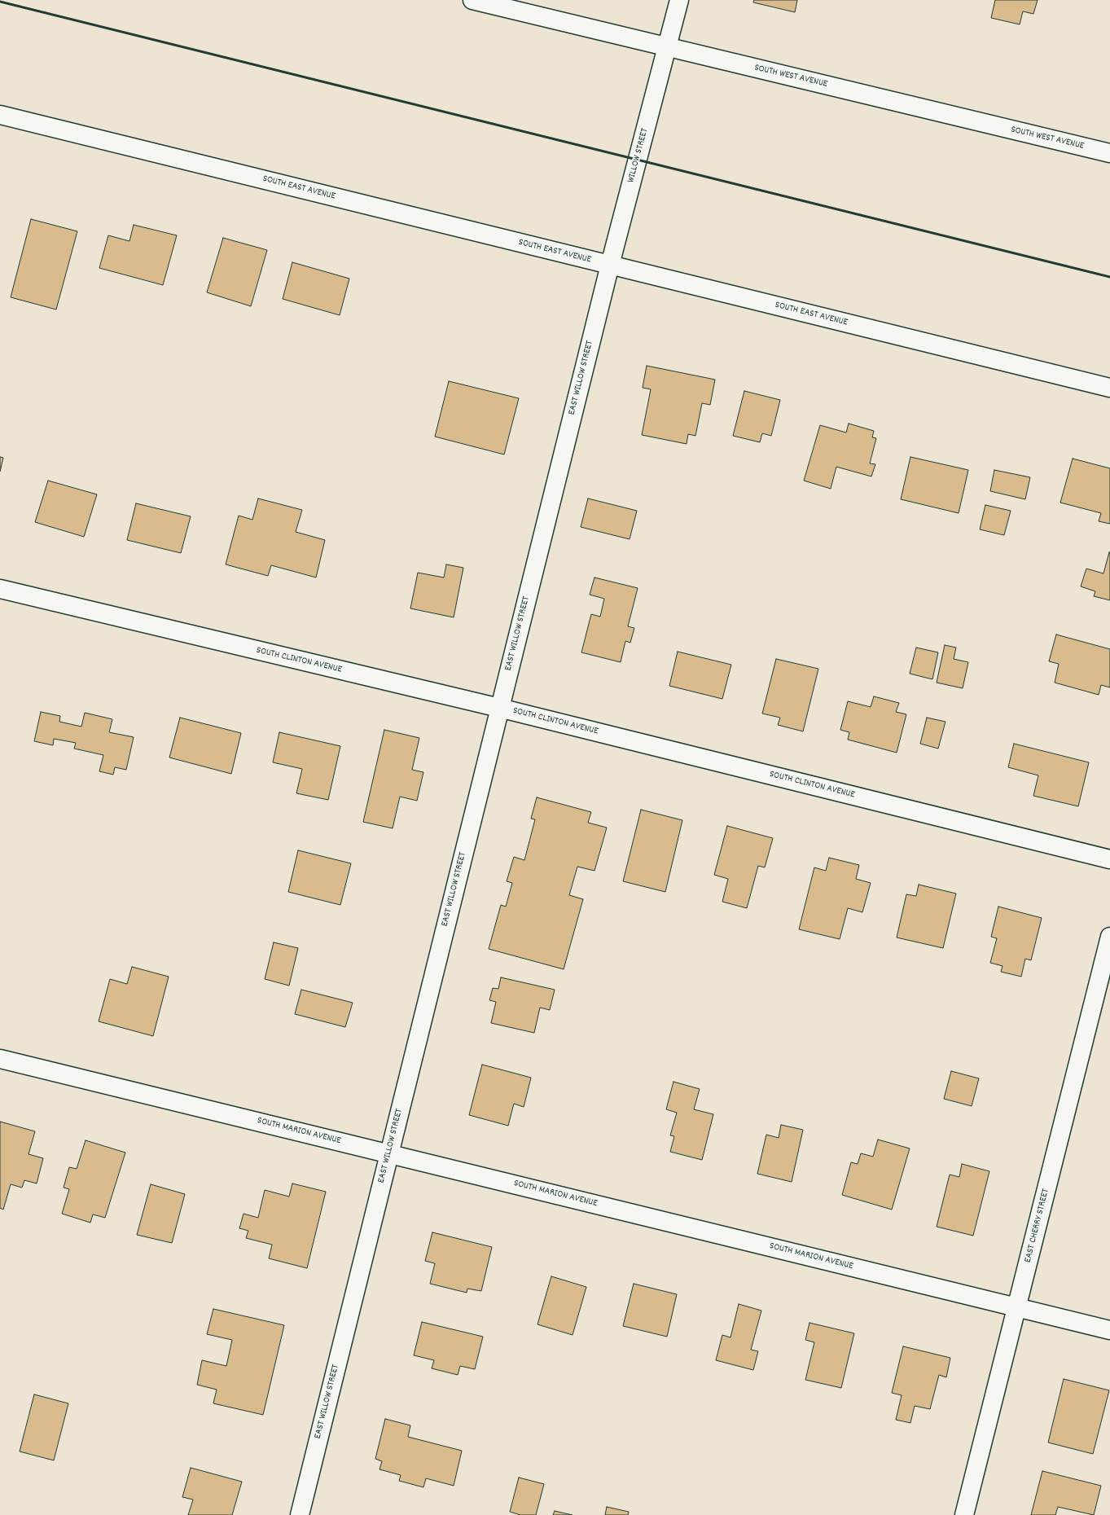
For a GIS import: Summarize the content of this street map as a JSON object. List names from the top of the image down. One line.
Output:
{"streets":{"street":["SOUTH WEST AVENUE","WILLOW STREET","SOUTH EAST AVENUE","EAST WILLOW STREET","SOUTH CLINTON AVENUE","SOUTH MARION AVENUE","EAST CHERRY STREET"]},"crossings":[["SOUTH WEST AVENUE","WILLOW STREET"],["WILLOW STREET","SOUTH EAST AVENUE"],["WILLOW STREET","EAST WILLOW STREET"],["SOUTH EAST AVENUE","EAST WILLOW STREET"],["EAST WILLOW STREET","SOUTH CLINTON AVENUE"],["EAST WILLOW STREET","SOUTH MARION AVENUE"],["SOUTH MARION AVENUE","EAST CHERRY STREET"]]}
